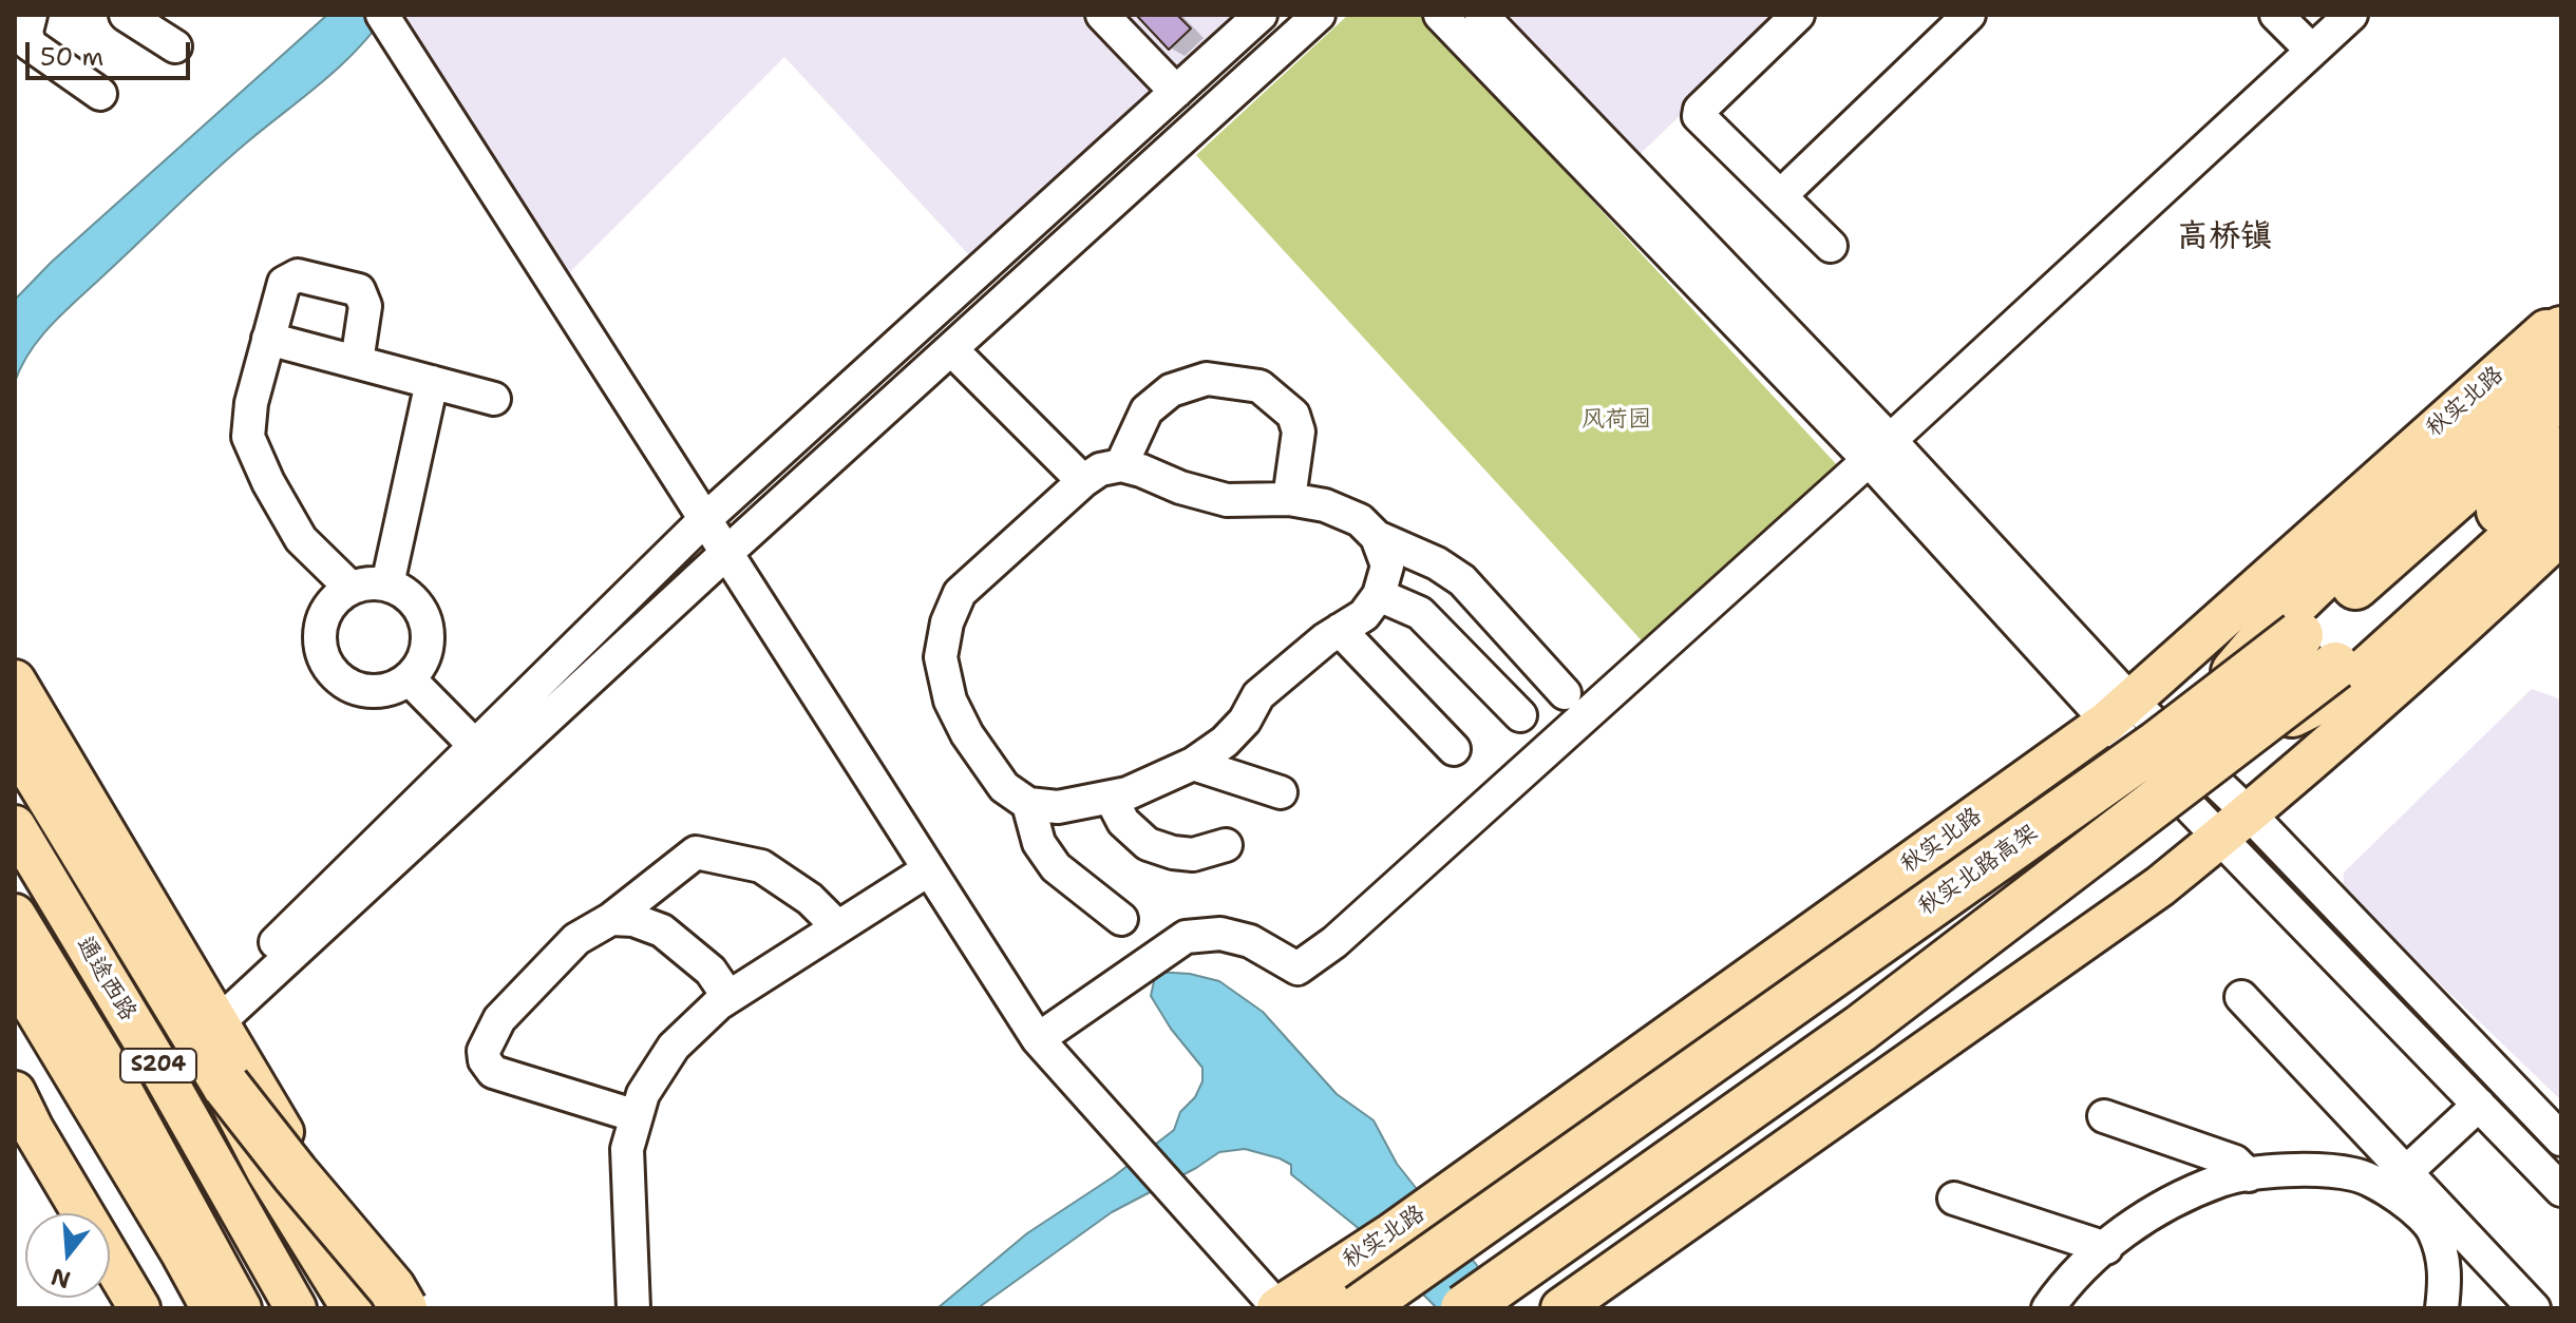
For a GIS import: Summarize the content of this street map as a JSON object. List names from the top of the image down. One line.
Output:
{"streets":{"highway":["秋实北路高架"],"main road":["秋实北路","通途西路","S204"]},"districts":["高桥镇"],"parks":["风荷园"],"scale_bar":"50 m","north":"bottom"}
